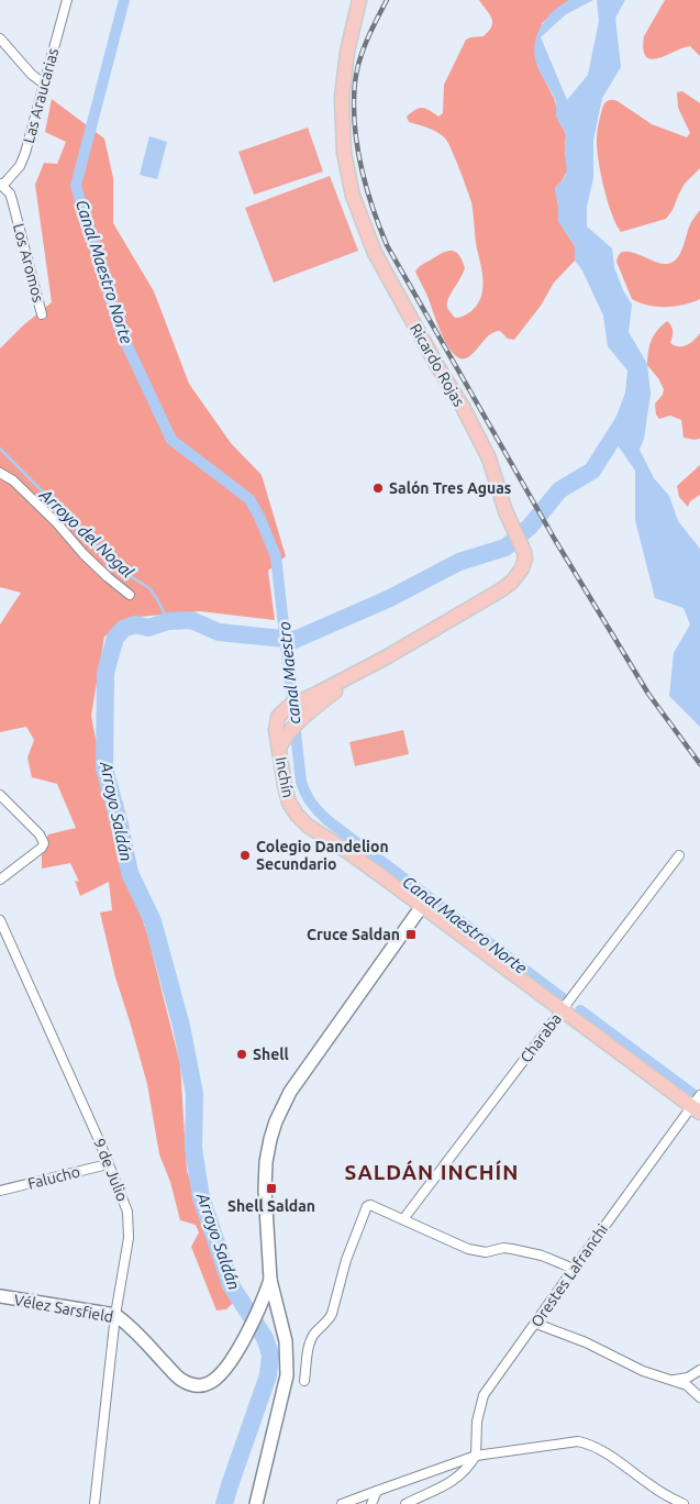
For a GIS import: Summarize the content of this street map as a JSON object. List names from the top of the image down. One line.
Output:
{"streets":{"main road":["Ricardo Rojas","Inchín","Vélez Sarsfield"],"street":["Las Araucarias","Los Aromos","Charaba","9 de Julio","Falucho","Orestes Lafranchi"]},"crossings":[["Ricardo Rojas","Inchín"],["Inchín","Charaba"],["Inchín","Orestes Lafranchi"],["9 de Julio","Falucho"],["9 de Julio","Vélez Sarsfield"]],"districts":["SALDÁN INCHÍN"],"water":["Canal Maestro Norte","Arroyo del Nogal","canal Maestro","Arroyo Saldán"],"places":{"other":["Salón Tres Aguas","Colegio Dandelion Secundario","Shell"],"transit":["Cruce Saldan","Shell Saldan"]}}
